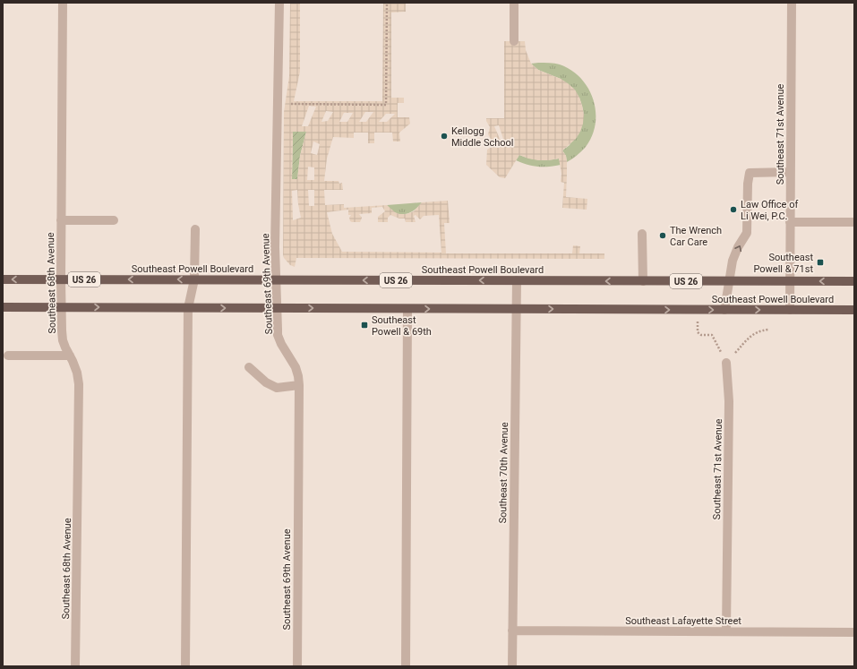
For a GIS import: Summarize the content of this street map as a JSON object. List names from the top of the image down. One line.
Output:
{"streets":{"main road":["Southeast Powell Boulevard","US 26"],"street":["Southeast 71st Avenue","Southeast 68th Avenue","Southeast 69th Avenue","Southeast 70th Avenue","Southeast Lafayette Street"]},"crossings":[["Southeast 71st Avenue","Southeast Powell Boulevard"],["Southeast 71st Avenue","Southeast Lafayette Street"],["Southeast Powell Boulevard","Southeast 68th Avenue"],["Southeast Powell Boulevard","Southeast 69th Avenue"],["Southeast Powell Boulevard","Southeast 70th Avenue"],["Southeast 70th Avenue","Southeast Lafayette Street"]],"places":{"other":["Kellogg Middle School","Law Office of Li Wei, P.C.","The Wrench Car Care"],"transit":["Southeast Powell & 71st","Southeast Powell & 69th"]}}
